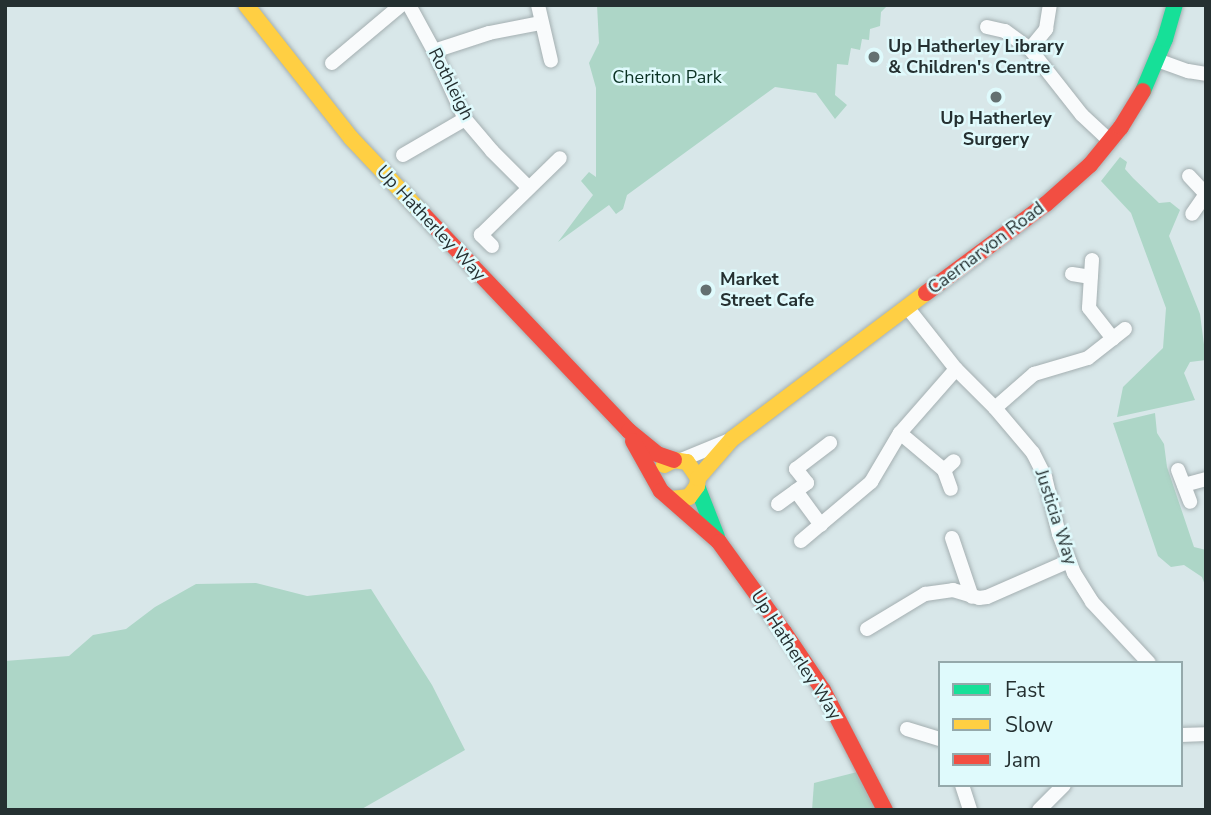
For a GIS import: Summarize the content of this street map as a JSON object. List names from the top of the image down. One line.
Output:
{"streets":{"street":["Rothleigh","Up Hatherley Way","Caernarvon Road","Justicia Way"]},"crossings":[["Up Hatherley Way","Caernarvon Road"],["Caernarvon Road","Justicia Way"]],"parks":["Cheriton Park"],"places":["Up Hatherley Library & Children's Centre","Up Hatherley Surgery","Market Street Cafe"],"legend":["Fast","Slow","Jam"]}
